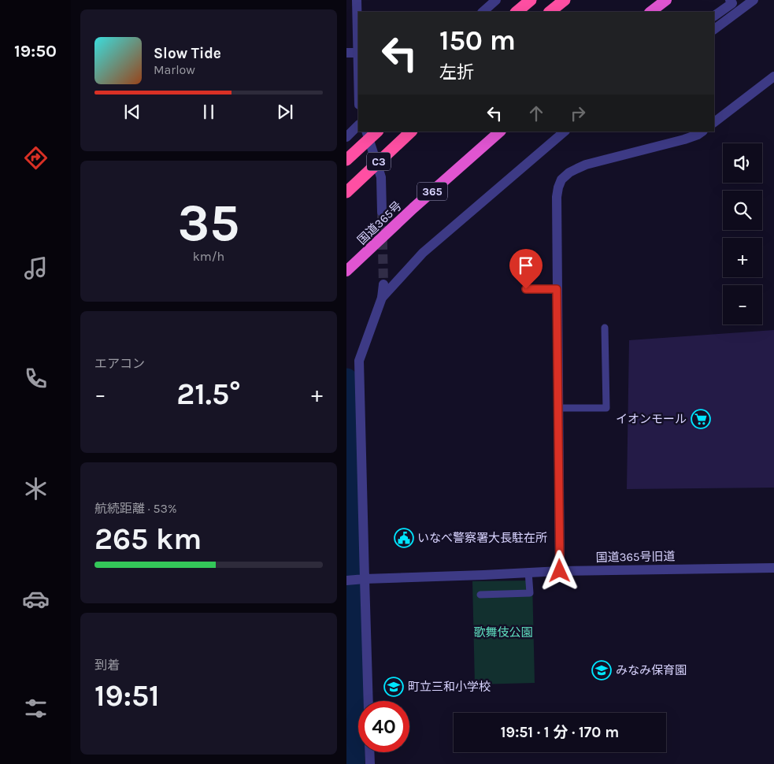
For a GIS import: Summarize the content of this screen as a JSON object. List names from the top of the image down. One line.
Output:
{"streets":{"highway":["C3","365","国道365号"],"street":["国道365号旧道"]},"parks":["歌舞伎公園"],"places":{"supermarket":["イオンモール"],"public building":["いなべ警察署大長駐在所"],"school or university":["みなみ保育園","町立三和小学校"]},"page":{"tabs":"19:50","turn":["150 m","左折"],"song":["Slow Tide","Marlow"],"map_buttons":["+","−"],"tile":[["35","km/h"],"エアコン",["航続距離 · 53%","265 km"],["到着","19:51"]],"heat":["−","21.5°","+"],"limit":"40","trip":"19:51 · 1 分 · 170 m"}}
